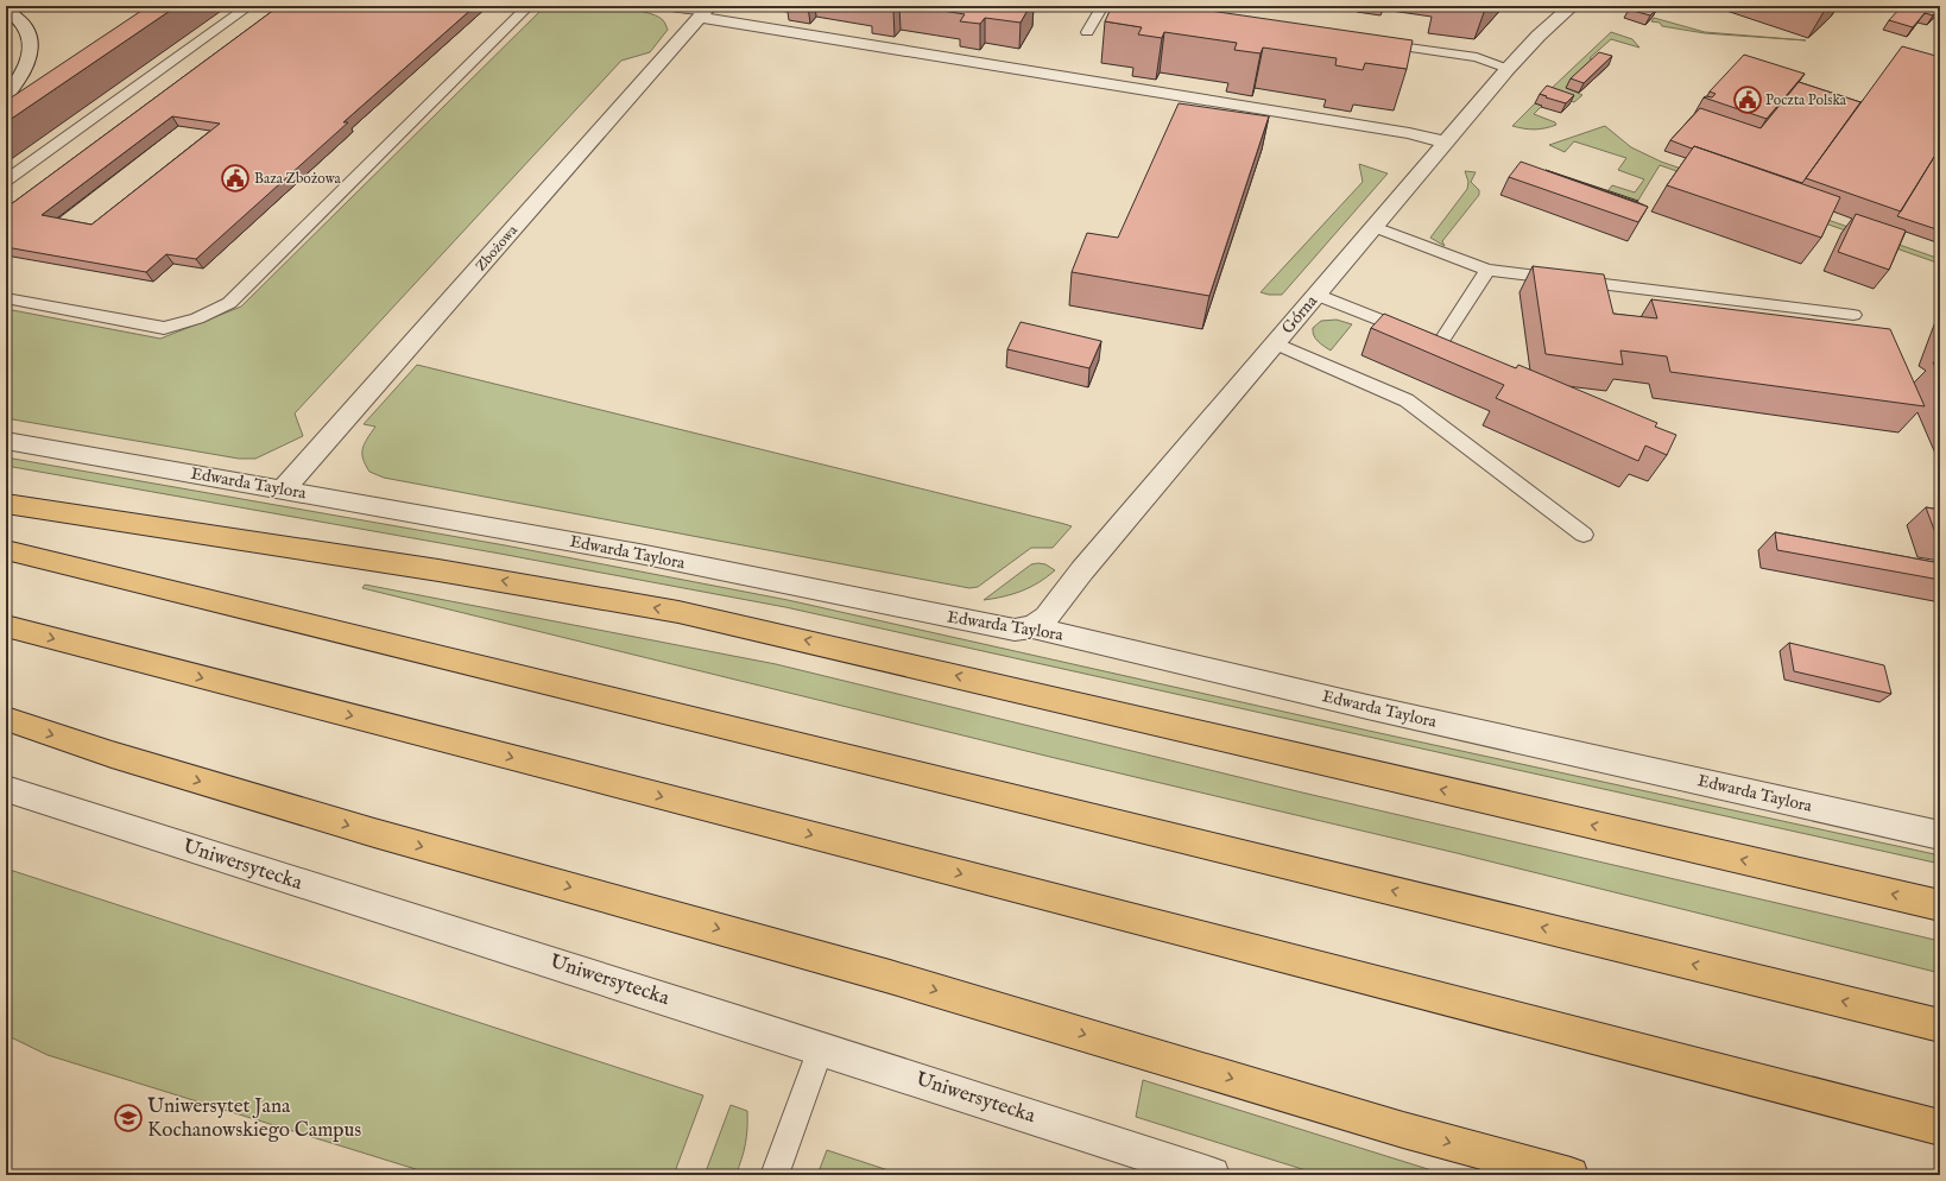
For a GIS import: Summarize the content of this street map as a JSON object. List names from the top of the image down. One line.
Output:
{"streets":{"street":["Zbożowa","Górna","Edwarda Taylora","Uniwersytecka"]},"crossings":[["Zbożowa","Edwarda Taylora"],["Górna","Edwarda Taylora"]],"places":{"public building":["Poczta Polska","Baza Zbożowa"],"school or university":["Uniwersytet Jana Kochanowskiego Campus"]}}
